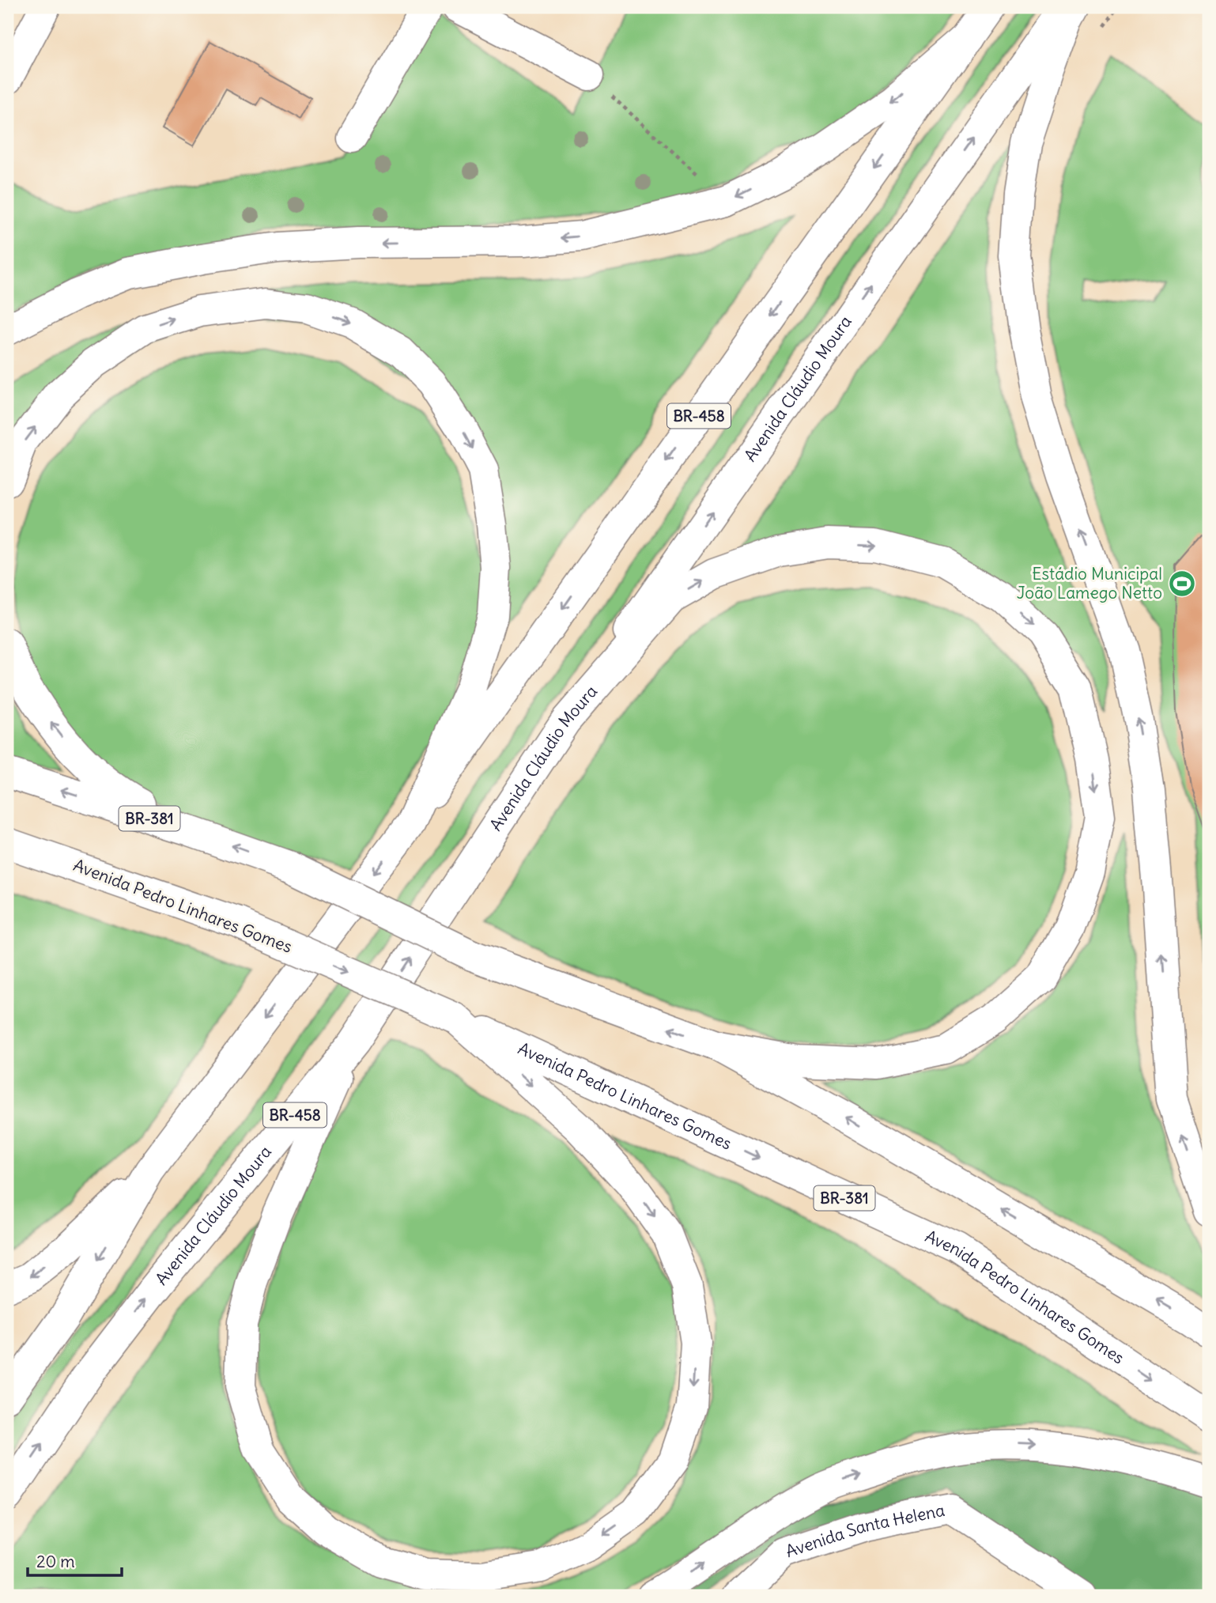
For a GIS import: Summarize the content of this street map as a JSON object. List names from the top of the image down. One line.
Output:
{"streets":{"main road":["Avenida Cláudio Moura","BR-458","BR-381","Avenida Pedro Linhares Gomes","Avenida Santa Helena"]},"places":{"sports":["Estádio Municipal João Lamego Netto"]},"scale_bar":"20 m"}
